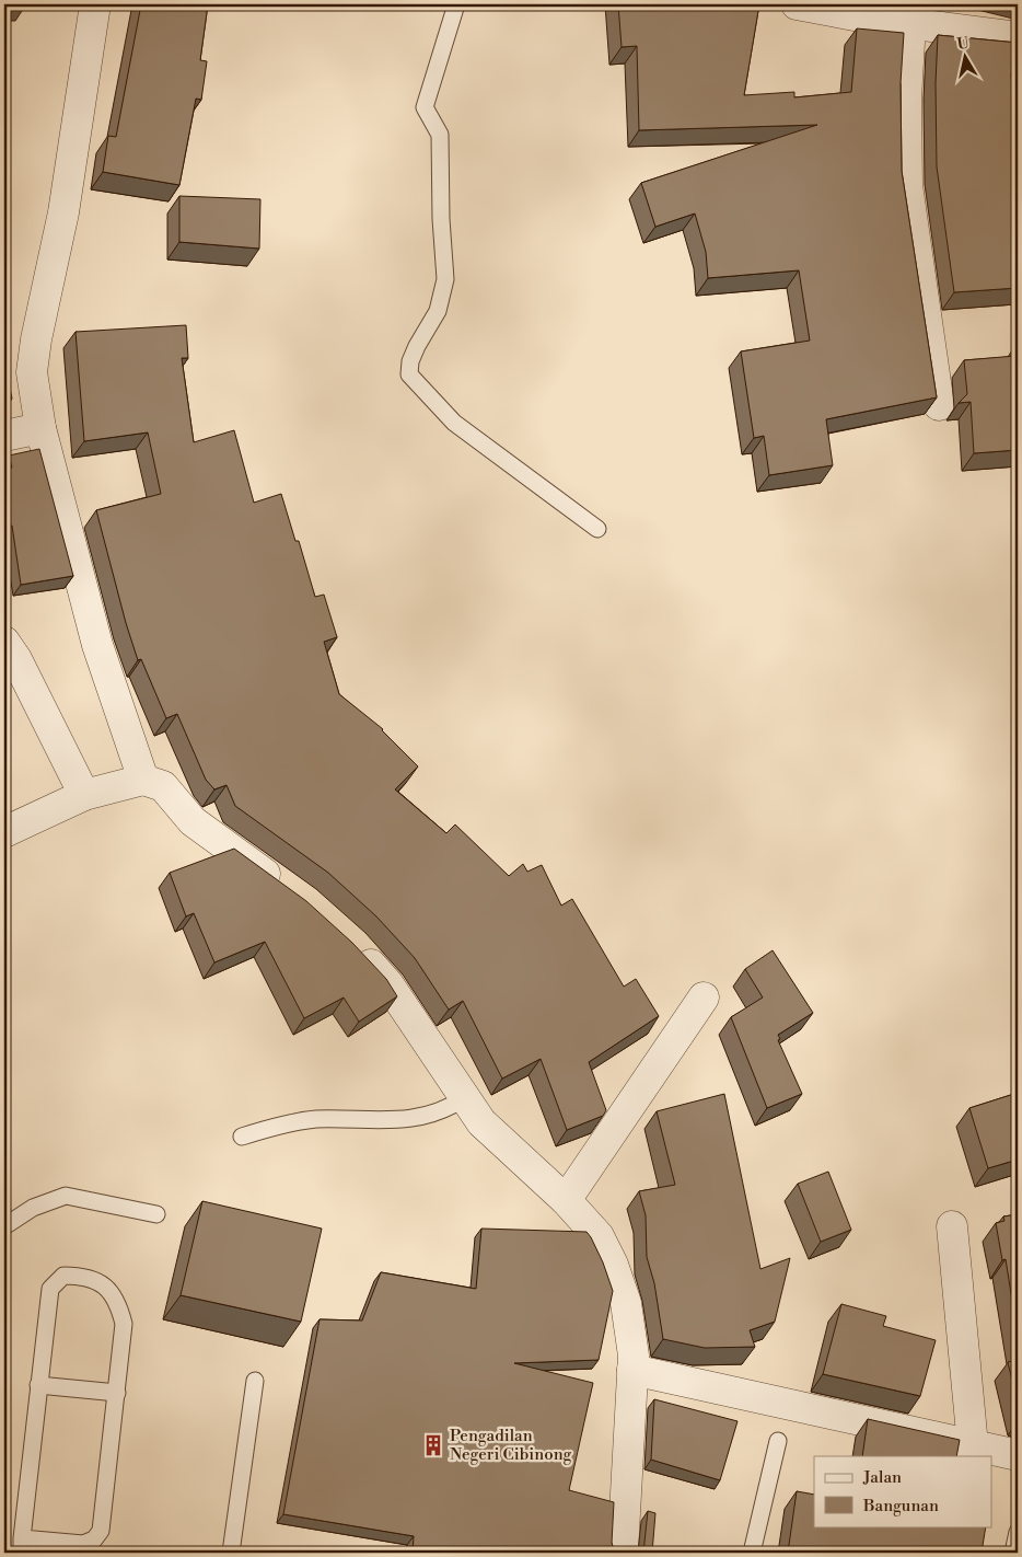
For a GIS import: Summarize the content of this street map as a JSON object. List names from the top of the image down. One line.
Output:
{"places":{"building":["Pengadilan Negeri Cibinong"]},"legend":["Jalan","Bangunan"],"north":"top"}
